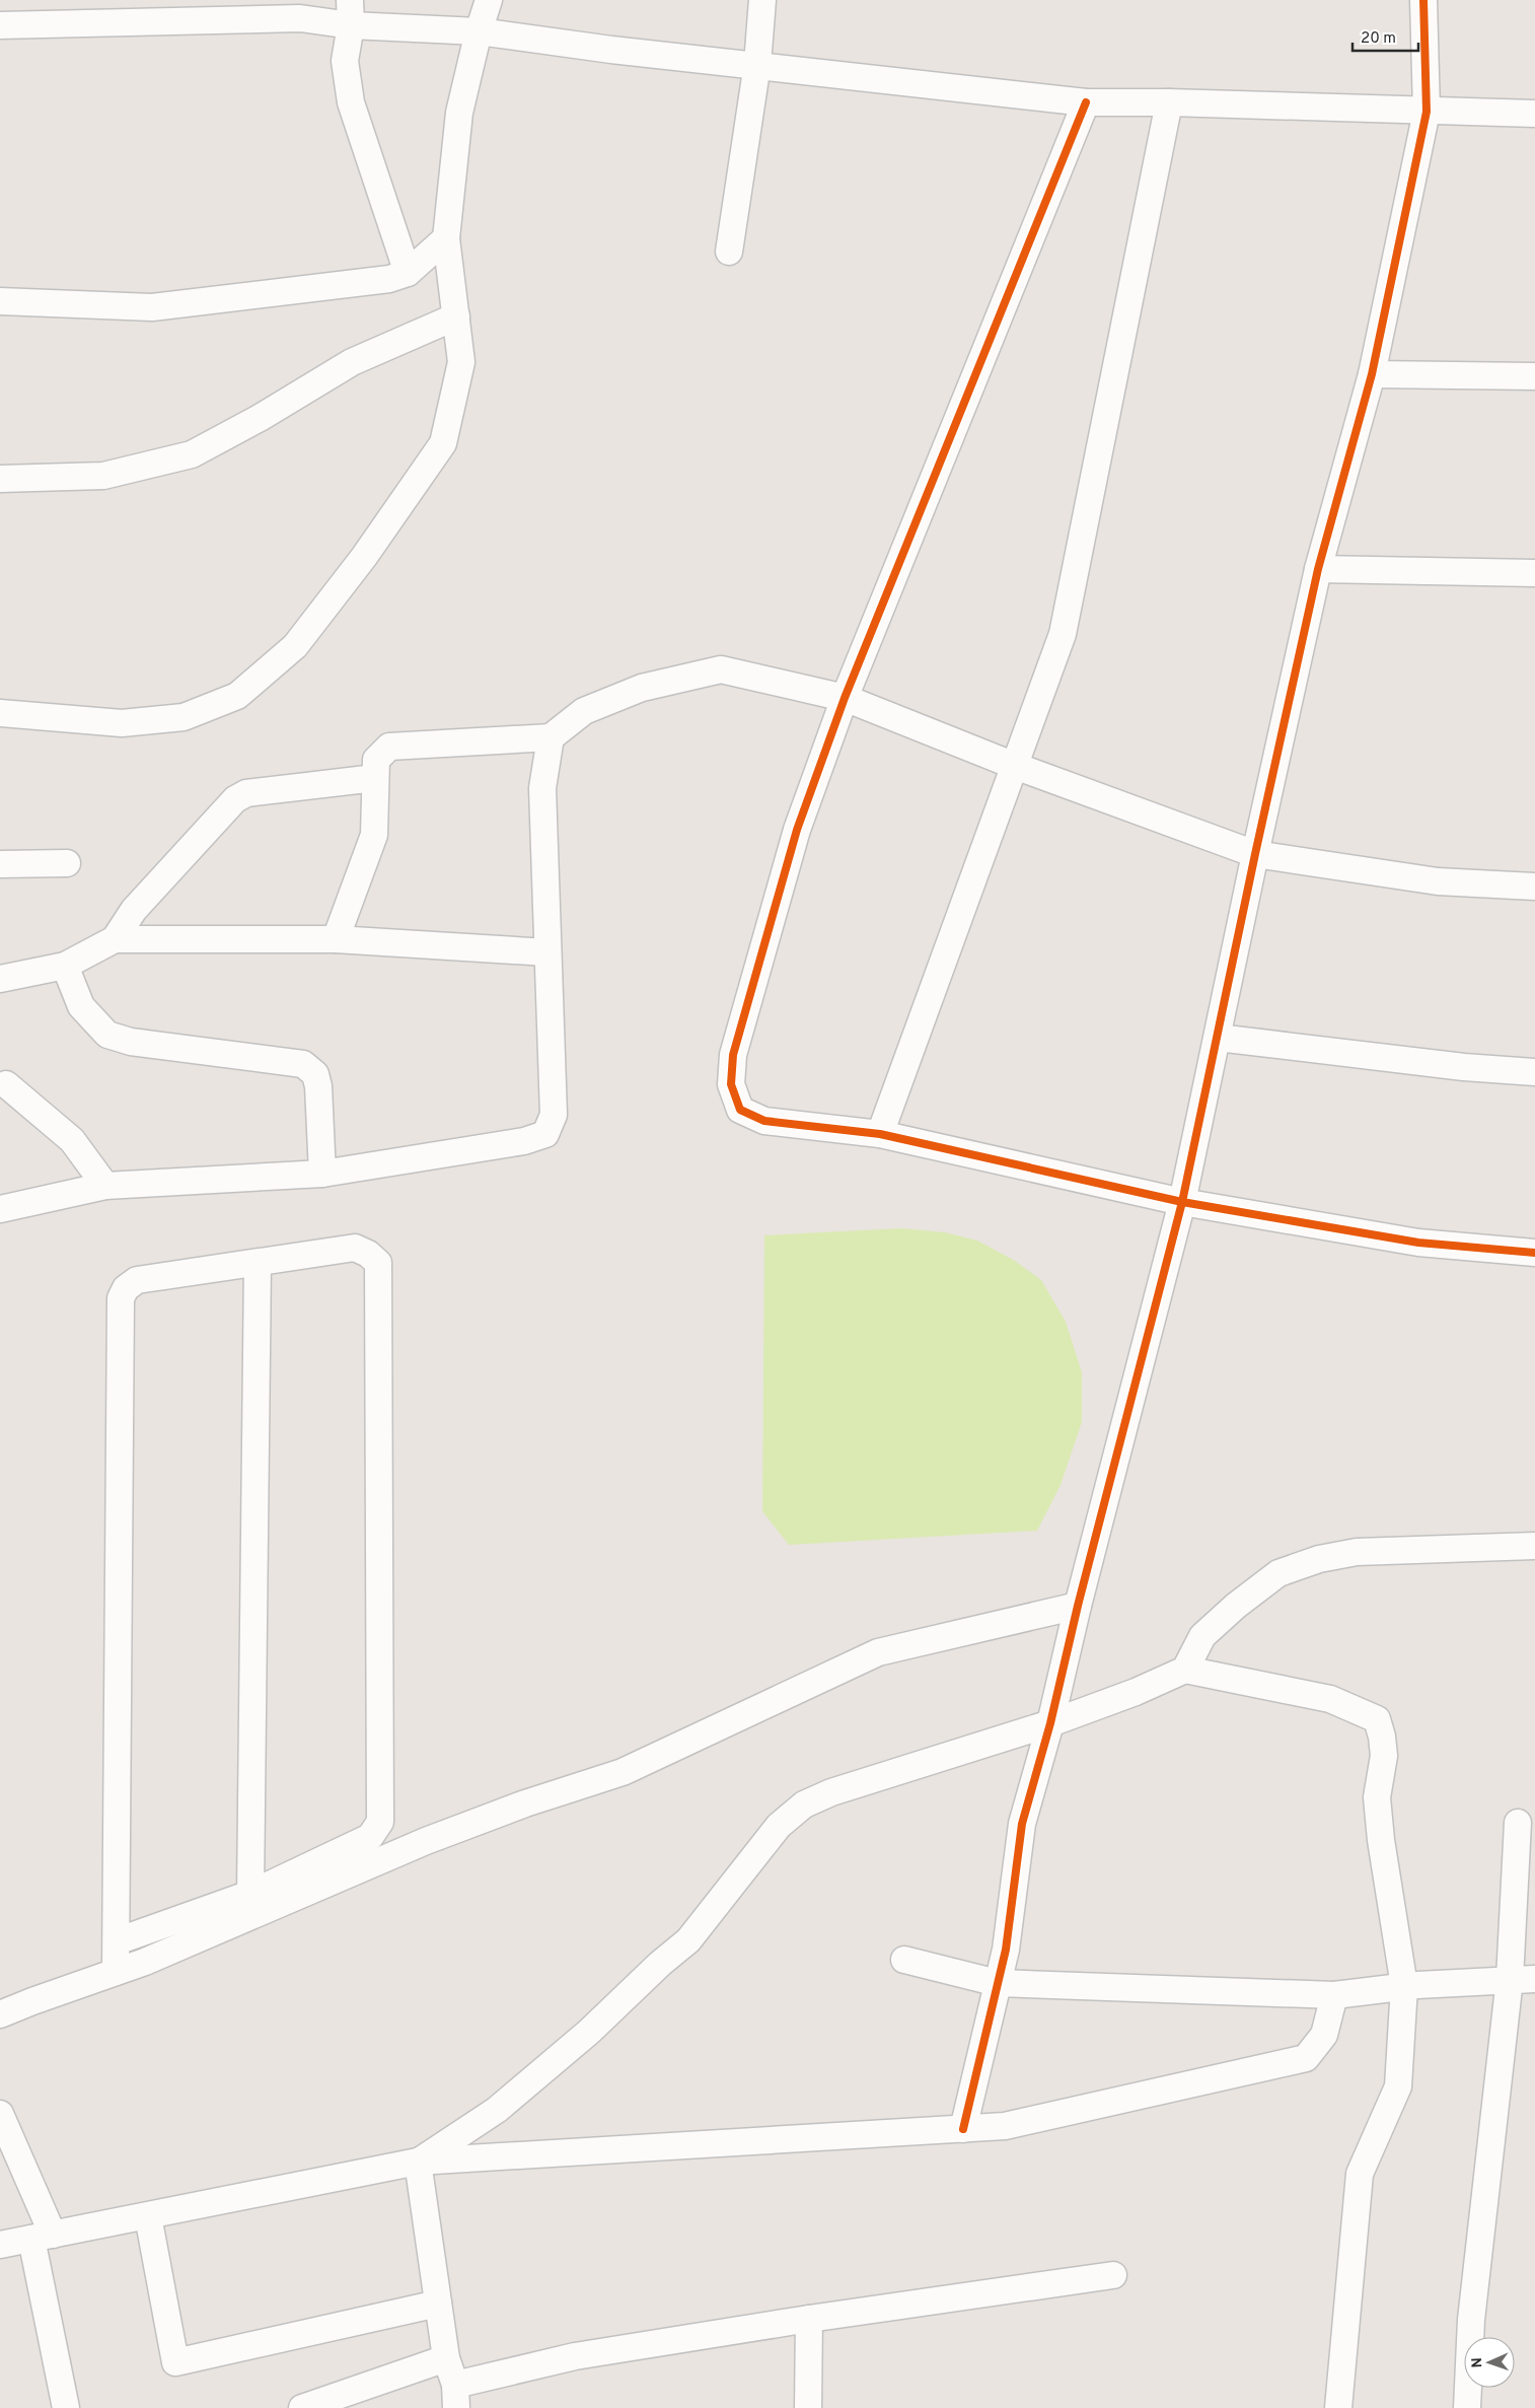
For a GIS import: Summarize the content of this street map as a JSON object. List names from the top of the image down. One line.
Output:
{"scale_bar":"20 m","north":"left"}
